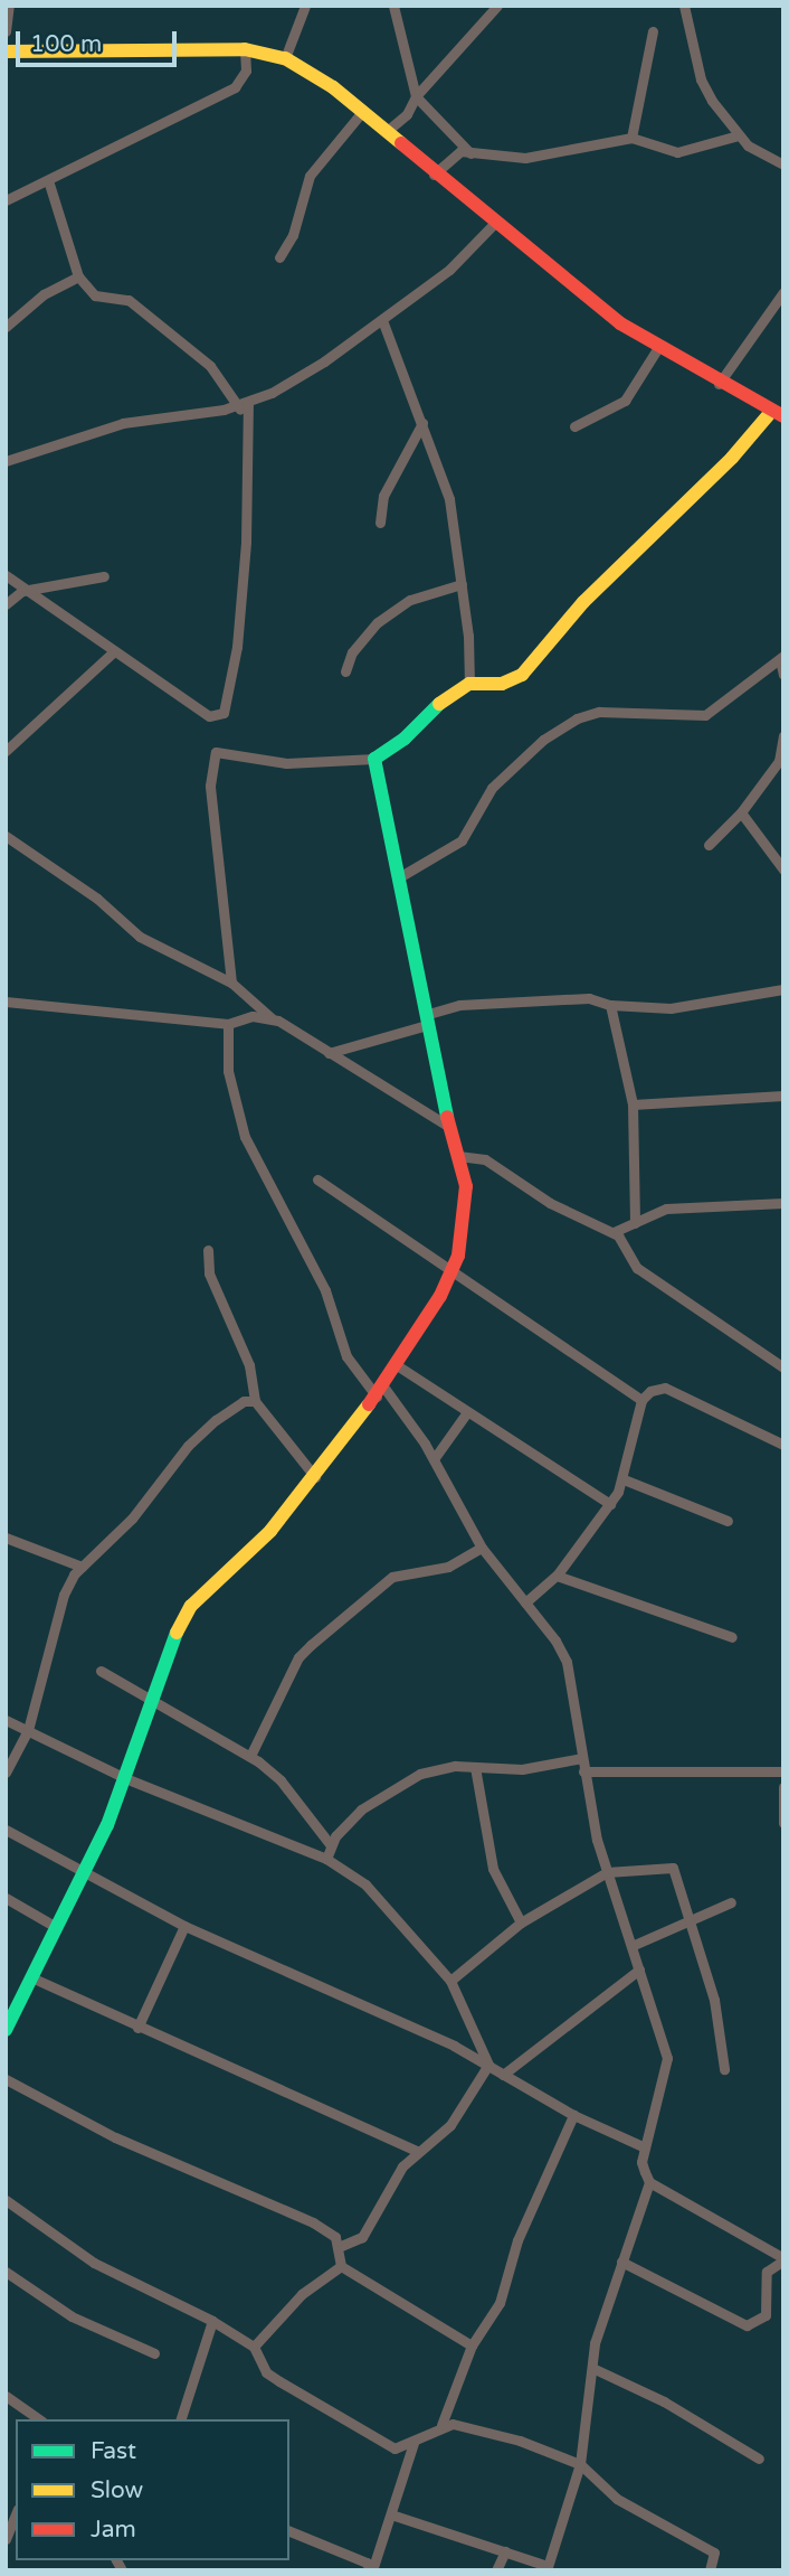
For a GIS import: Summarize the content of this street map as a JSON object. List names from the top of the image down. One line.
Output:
{"legend":["Fast","Slow","Jam"],"scale_bar":"100 m"}
